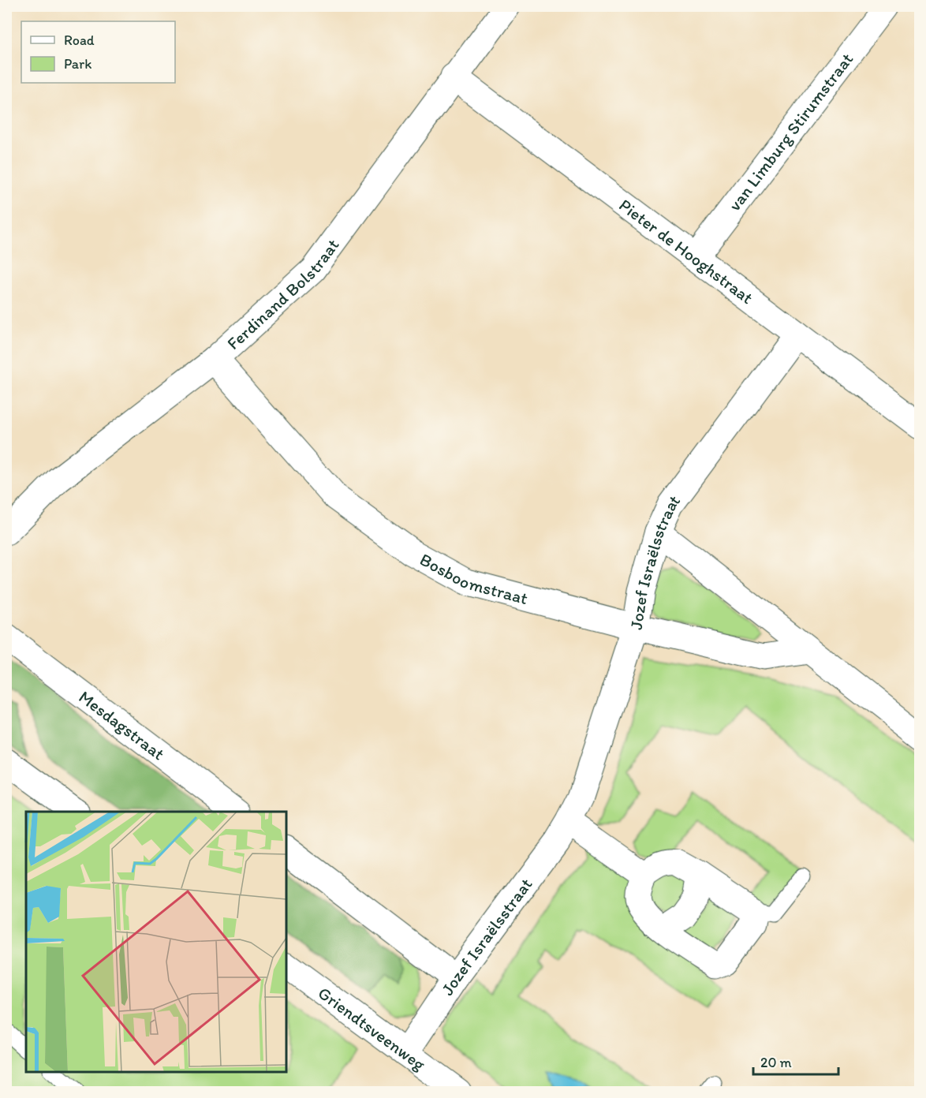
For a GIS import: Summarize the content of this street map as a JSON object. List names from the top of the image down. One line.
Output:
{"streets":{"street":["van Limburg Stirumstraat","Pieter de Hooghstraat","Ferdinand Bolstraat","Jozef Israëlsstraat","Bosboomstraat","Mesdagstraat","Griendtsveenweg"]},"crossings":[["van Limburg Stirumstraat","Pieter de Hooghstraat"],["Pieter de Hooghstraat","Ferdinand Bolstraat"],["Pieter de Hooghstraat","Jozef Israëlsstraat"],["Ferdinand Bolstraat","Bosboomstraat"],["Jozef Israëlsstraat","Bosboomstraat"],["Jozef Israëlsstraat","Griendtsveenweg"]],"legend":["Road","Park"],"scale_bar":"20 m"}
